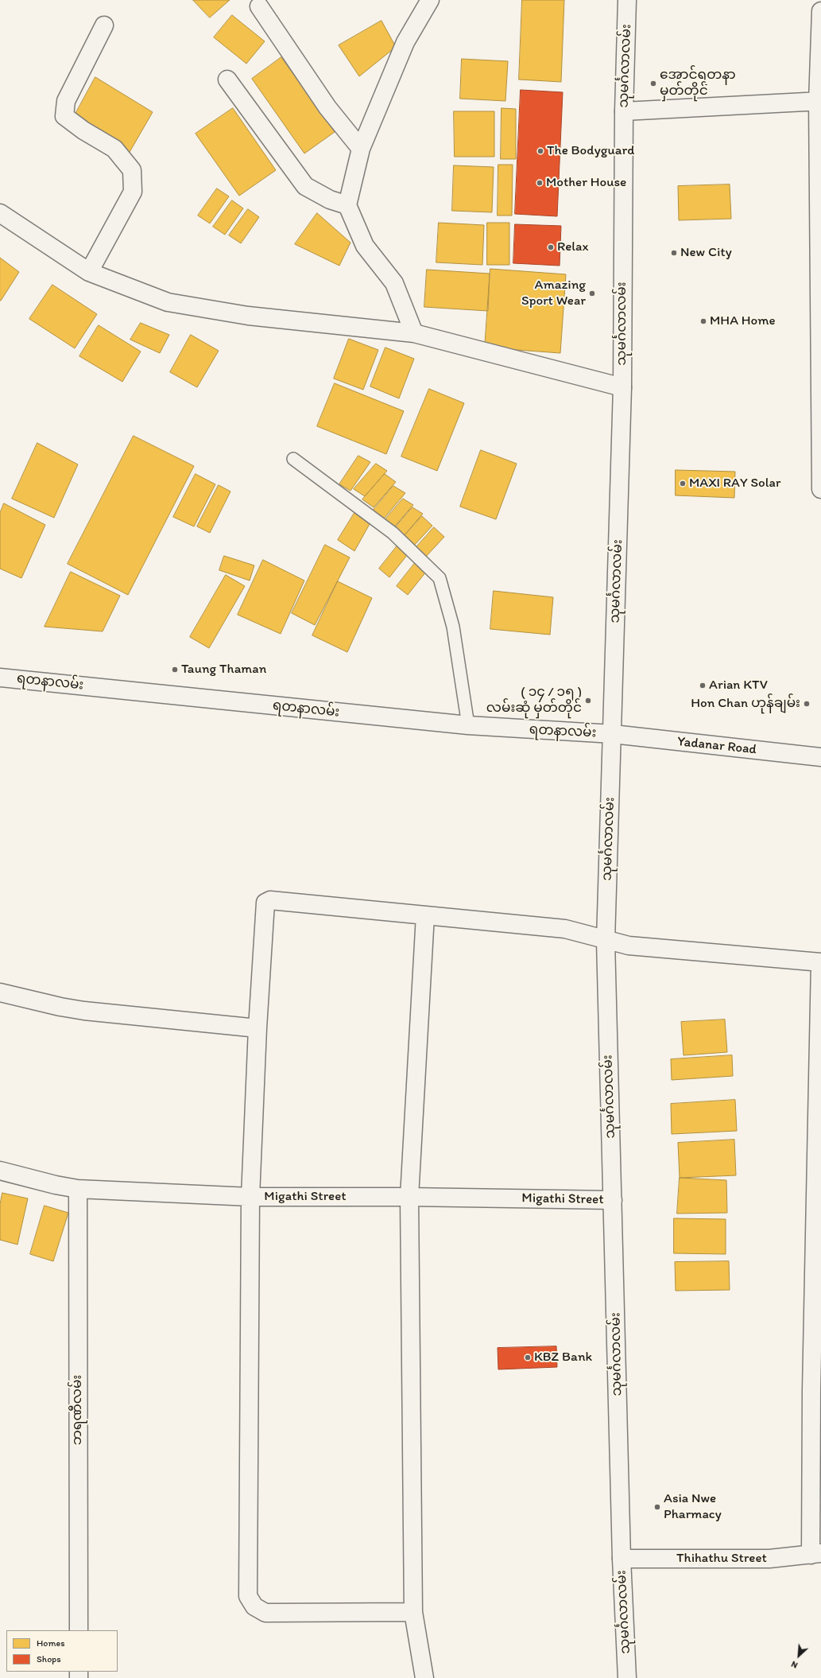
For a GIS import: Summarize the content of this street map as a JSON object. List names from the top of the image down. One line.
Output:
{"streets":{"street":["သုမင်္ဂလာလမ်း","ရတနာလမ်း","Yadanar Road","Migathi Street","ဘရဏီလမ်း","Thihathu Street"]},"crossings":[["သုမင်္ဂလာလမ်း","ရတနာလမ်း"],["သုမင်္ဂလာလမ်း","Yadanar Road"],["သုမင်္ဂလာလမ်း","Migathi Street"],["သုမင်္ဂလာလမ်း","Thihathu Street"],["ရတနာလမ်း","Yadanar Road"],["Migathi Street","ဘရဏီလမ်း"]],"places":["အောင်ရတနာ မှတ်တိုင်","The Bodyguard","Mother House","Relax","New City","Amazing Sport Wear","MHA Home","MAXI RAY Solar","Taung Thaman","Arian KTV","( ၁၄ / ၁၅ ) လမ်းဆုံ မှတ်တိုင်","Hon Chan ဟုန်ချမ်း","KBZ Bank","Asia Nwe Pharmacy"],"legend":["Homes","Shops"],"north":"bottom left"}
